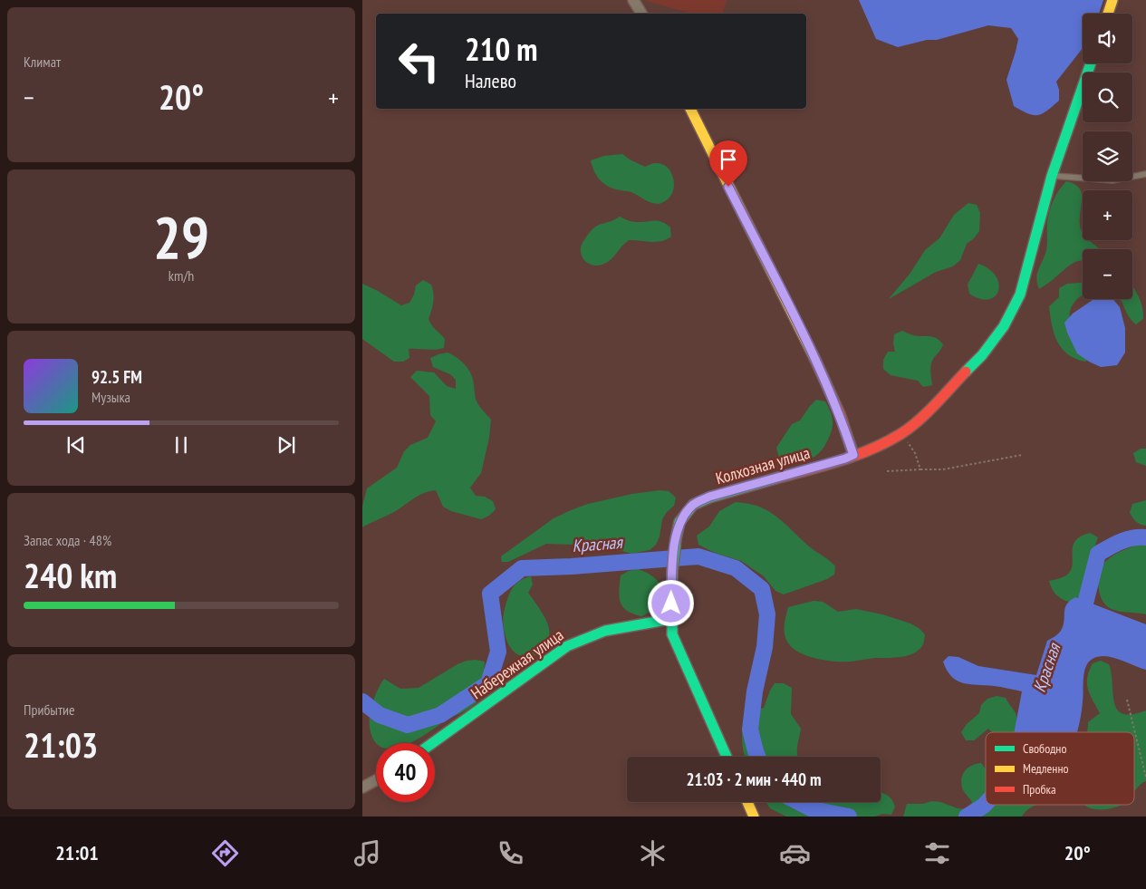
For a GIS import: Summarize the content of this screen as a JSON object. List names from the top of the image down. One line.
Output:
{"streets":{"street":["Колхозная улица","Набережная улица"]},"crossings":[["Колхозная улица","Набережная улица"]],"water":["Красная"],"legend":["Свободно","Медленно","Пробка"],"page":{"tile":["Климат",["29","km/h"],["Запас хода · 48%","240 km"],["Прибытие","21:03"]],"map_buttons":["+","−"],"turn":["210 m","Налево"],"heat":["−","20°","+"],"song":["92.5 FM","Музыка"],"limit":"40","trip":"21:03 · 2 мин · 440 m","tabs":["21:01","20°"]}}
